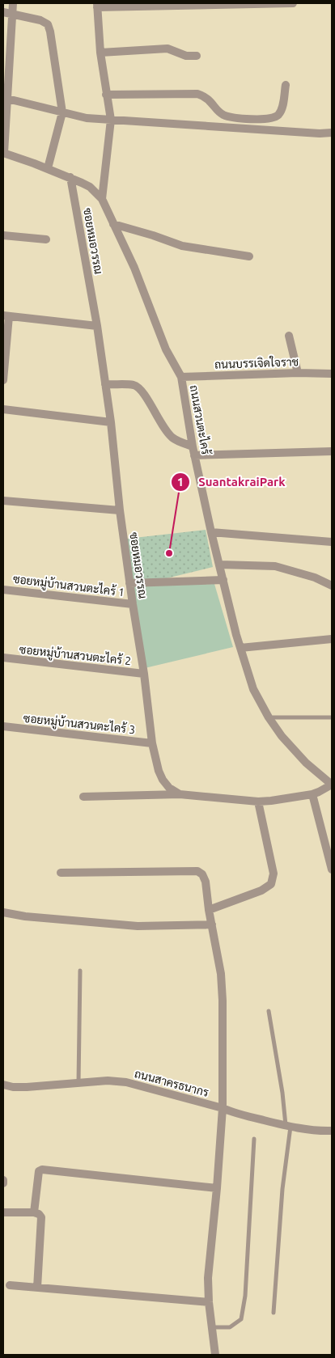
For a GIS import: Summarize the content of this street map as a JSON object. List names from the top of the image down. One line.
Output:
{"streets":{"street":["ซอยหมอวรรณ","ถนนบรรเจิดใจราช","ถนนสวนตะไคร้","ซอยหมู่บ้านสวนตะไคร้ 1","ซอยหมู่บ้านสวนตะไคร้ 2","ซอยหมู่บ้านสวนตะไคร้ 3","ถนนสาครธนากร"]},"crossings":[["ซอยหมอวรรณ","ถนนสวนตะไคร้"],["ซอยหมอวรรณ","ซอยหมู่บ้านสวนตะไคร้ 1"],["ซอยหมอวรรณ","ซอยหมู่บ้านสวนตะไคร้ 2"],["ซอยหมอวรรณ","ซอยหมู่บ้านสวนตะไคร้ 3"],["ถนนบรรเจิดใจราช","ถนนสวนตะไคร้"]],"places":["SuantakraiPark"]}
